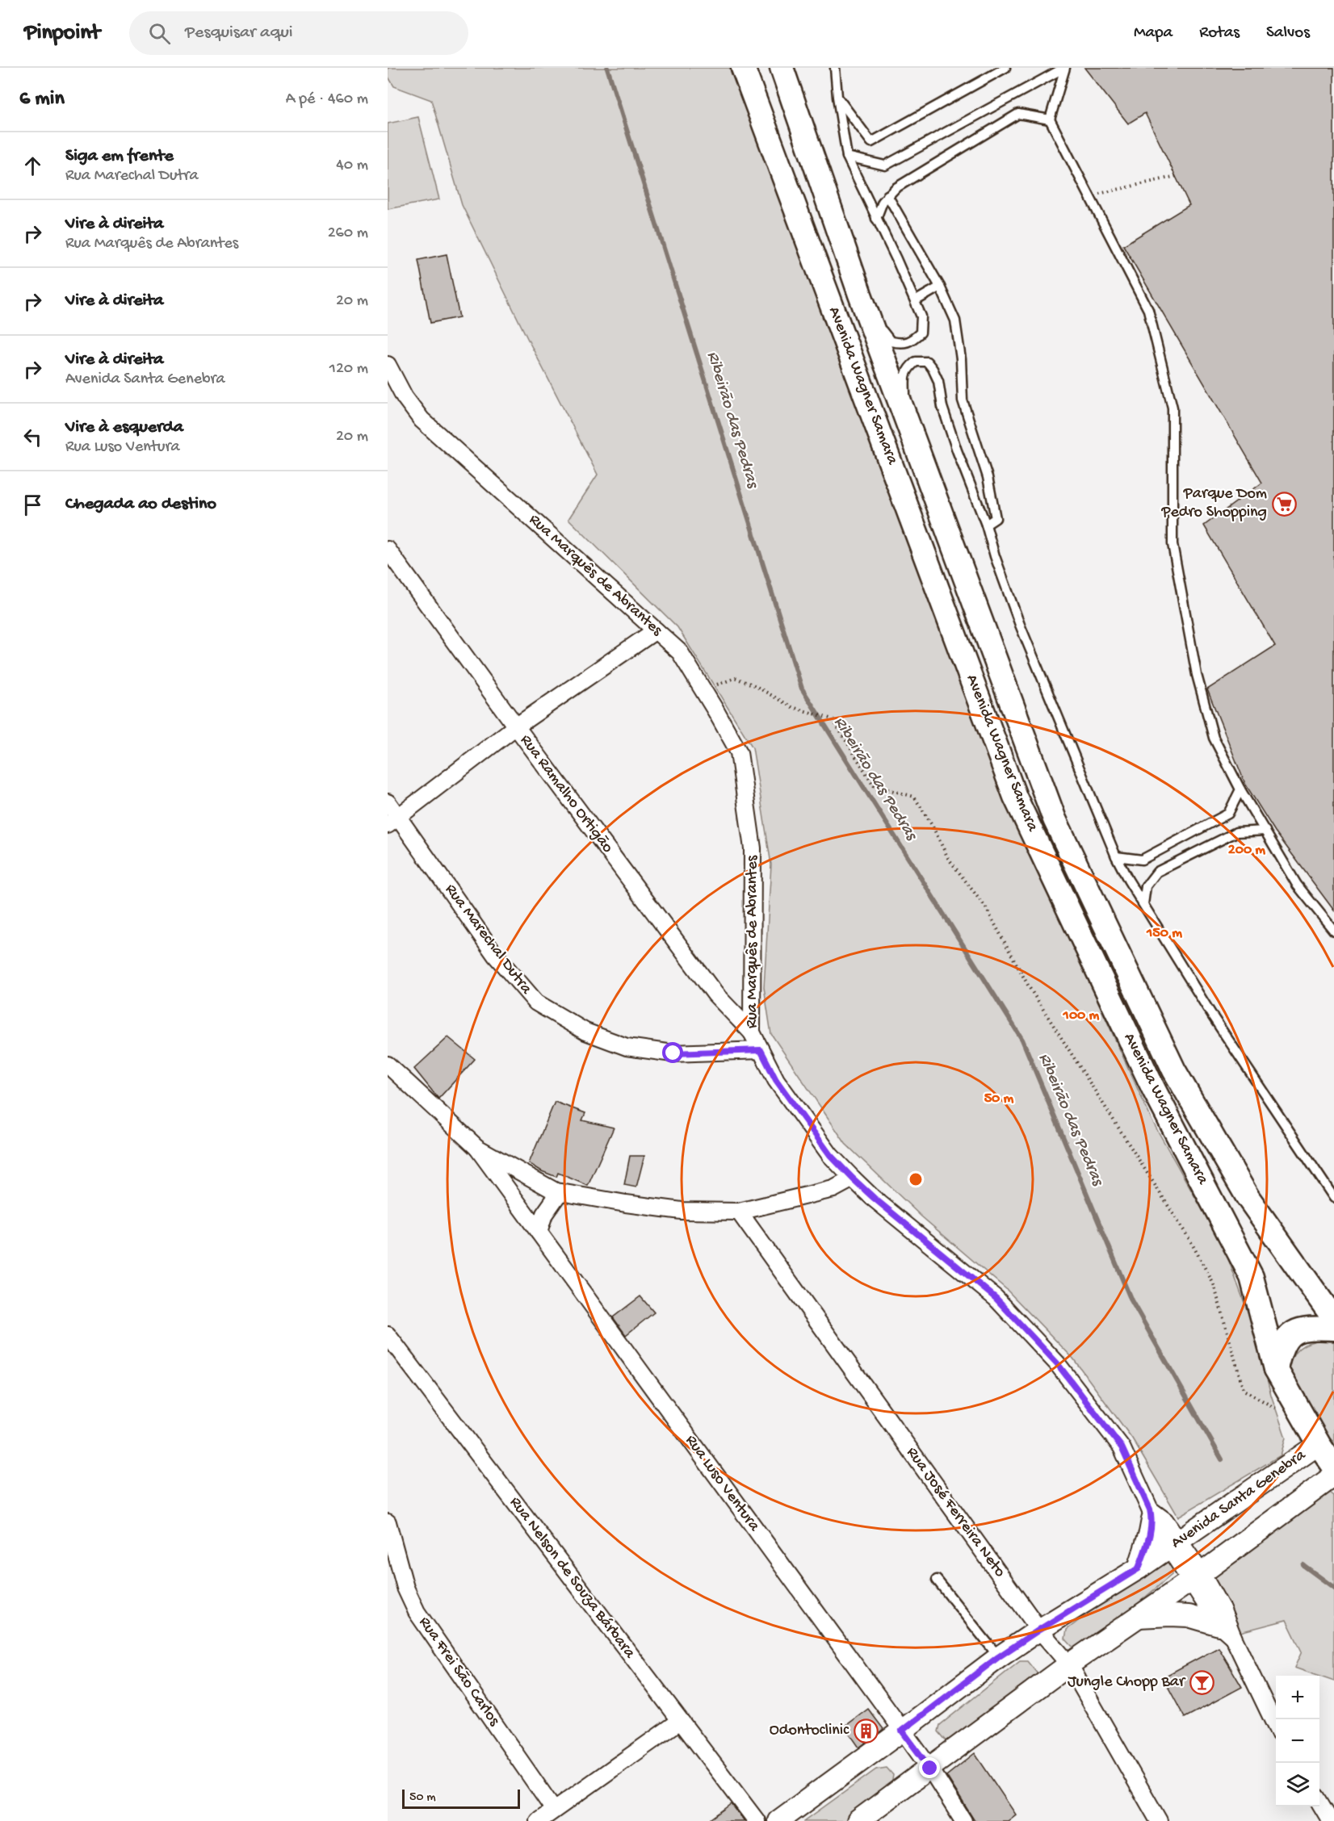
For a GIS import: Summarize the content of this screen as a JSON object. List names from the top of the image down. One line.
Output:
{"streets":{"main road":["Avenida Wagner Samara"],"street":["Rua Marquês de Abrantes","Rua Ramalho Ortigão","Rua Marechal Dutra","Rua Luso Ventura","Avenida Santa Genebra","Rua José Ferreira Neto","Rua Nelson de Souza Bárbara","Rua Frei São Carlos"]},"crossings":[["Avenida Wagner Samara","Avenida Santa Genebra"],["Rua Marquês de Abrantes","Rua Ramalho Ortigão"],["Rua Marquês de Abrantes","Rua Marechal Dutra"],["Rua Marquês de Abrantes","Avenida Santa Genebra"],["Rua Luso Ventura","Avenida Santa Genebra"],["Avenida Santa Genebra","Rua José Ferreira Neto"]],"water":["Ribeirão das Pedras"],"places":{"supermarket":["Parque Dom Pedro Shopping"],"bar":["Jungle Chopp Bar"],"building":["Odontoclinic"]},"scale_bar":"50 m","page":{"header":"Pinpoint","search":"Pesquisar aqui","nav":["Mapa","Rotas","Salvos"],"heading":["6 min","A pé · 460 m"],"list":[["Siga em frente","Rua Marechal Dutra","40 m"],["Vire à direita","Rua Marquês de Abrantes","260 m"],["Vire à direita","20 m"],["Vire à direita","Avenida Santa Genebra","120 m"],["Vire à esquerda","Rua Luso Ventura","20 m"],"Chegada ao destino"],"map_buttons":["+","−"],"scale":"50 m"},"rings":["200 m","150 m","100 m","50 m"]}
